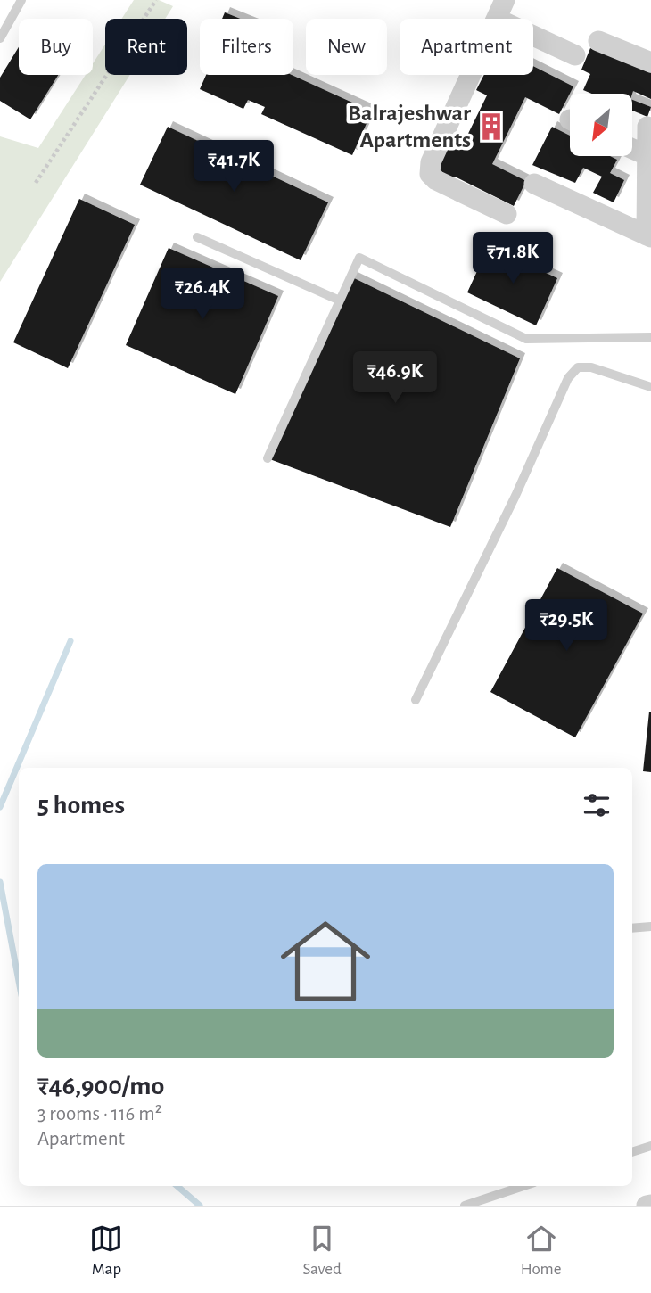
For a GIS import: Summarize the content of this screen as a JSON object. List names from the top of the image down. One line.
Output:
{"places":{"building":["Balrajeshwar Apartments"]},"north":"bottom left","page":{"chip":["Buy","Rent","Filters","New","Apartment"],"price":["₹41.7K","₹71.8K","₹26.4K","₹46.9K","₹29.5K"],"heading":"5 homes","list":[{"name":"₹46,900/mo","note":"3 rooms · 116 m² · Apartment"}],"tabs":["Map","Saved","Home"]}}
